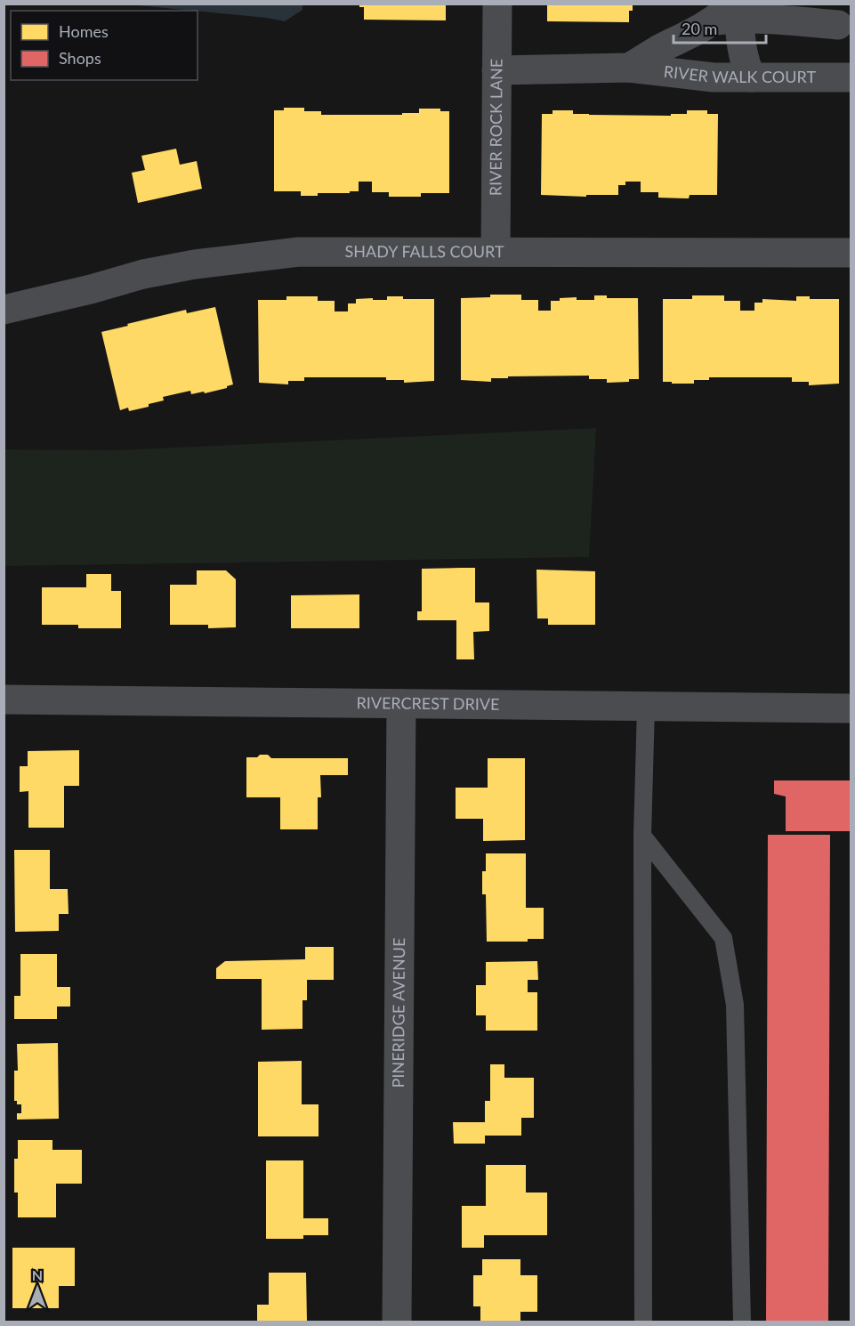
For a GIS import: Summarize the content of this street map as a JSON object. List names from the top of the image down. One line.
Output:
{"streets":{"street":["RIVER WALK COURT","RIVER ROCK LANE","SHADY FALLS COURT","RIVERCREST DRIVE","PINERIDGE AVENUE"]},"crossings":[["RIVER WALK COURT","RIVER ROCK LANE"],["RIVER ROCK LANE","SHADY FALLS COURT"],["RIVERCREST DRIVE","PINERIDGE AVENUE"]],"legend":["Homes","Shops"],"scale_bar":"20 m","north":"top"}
